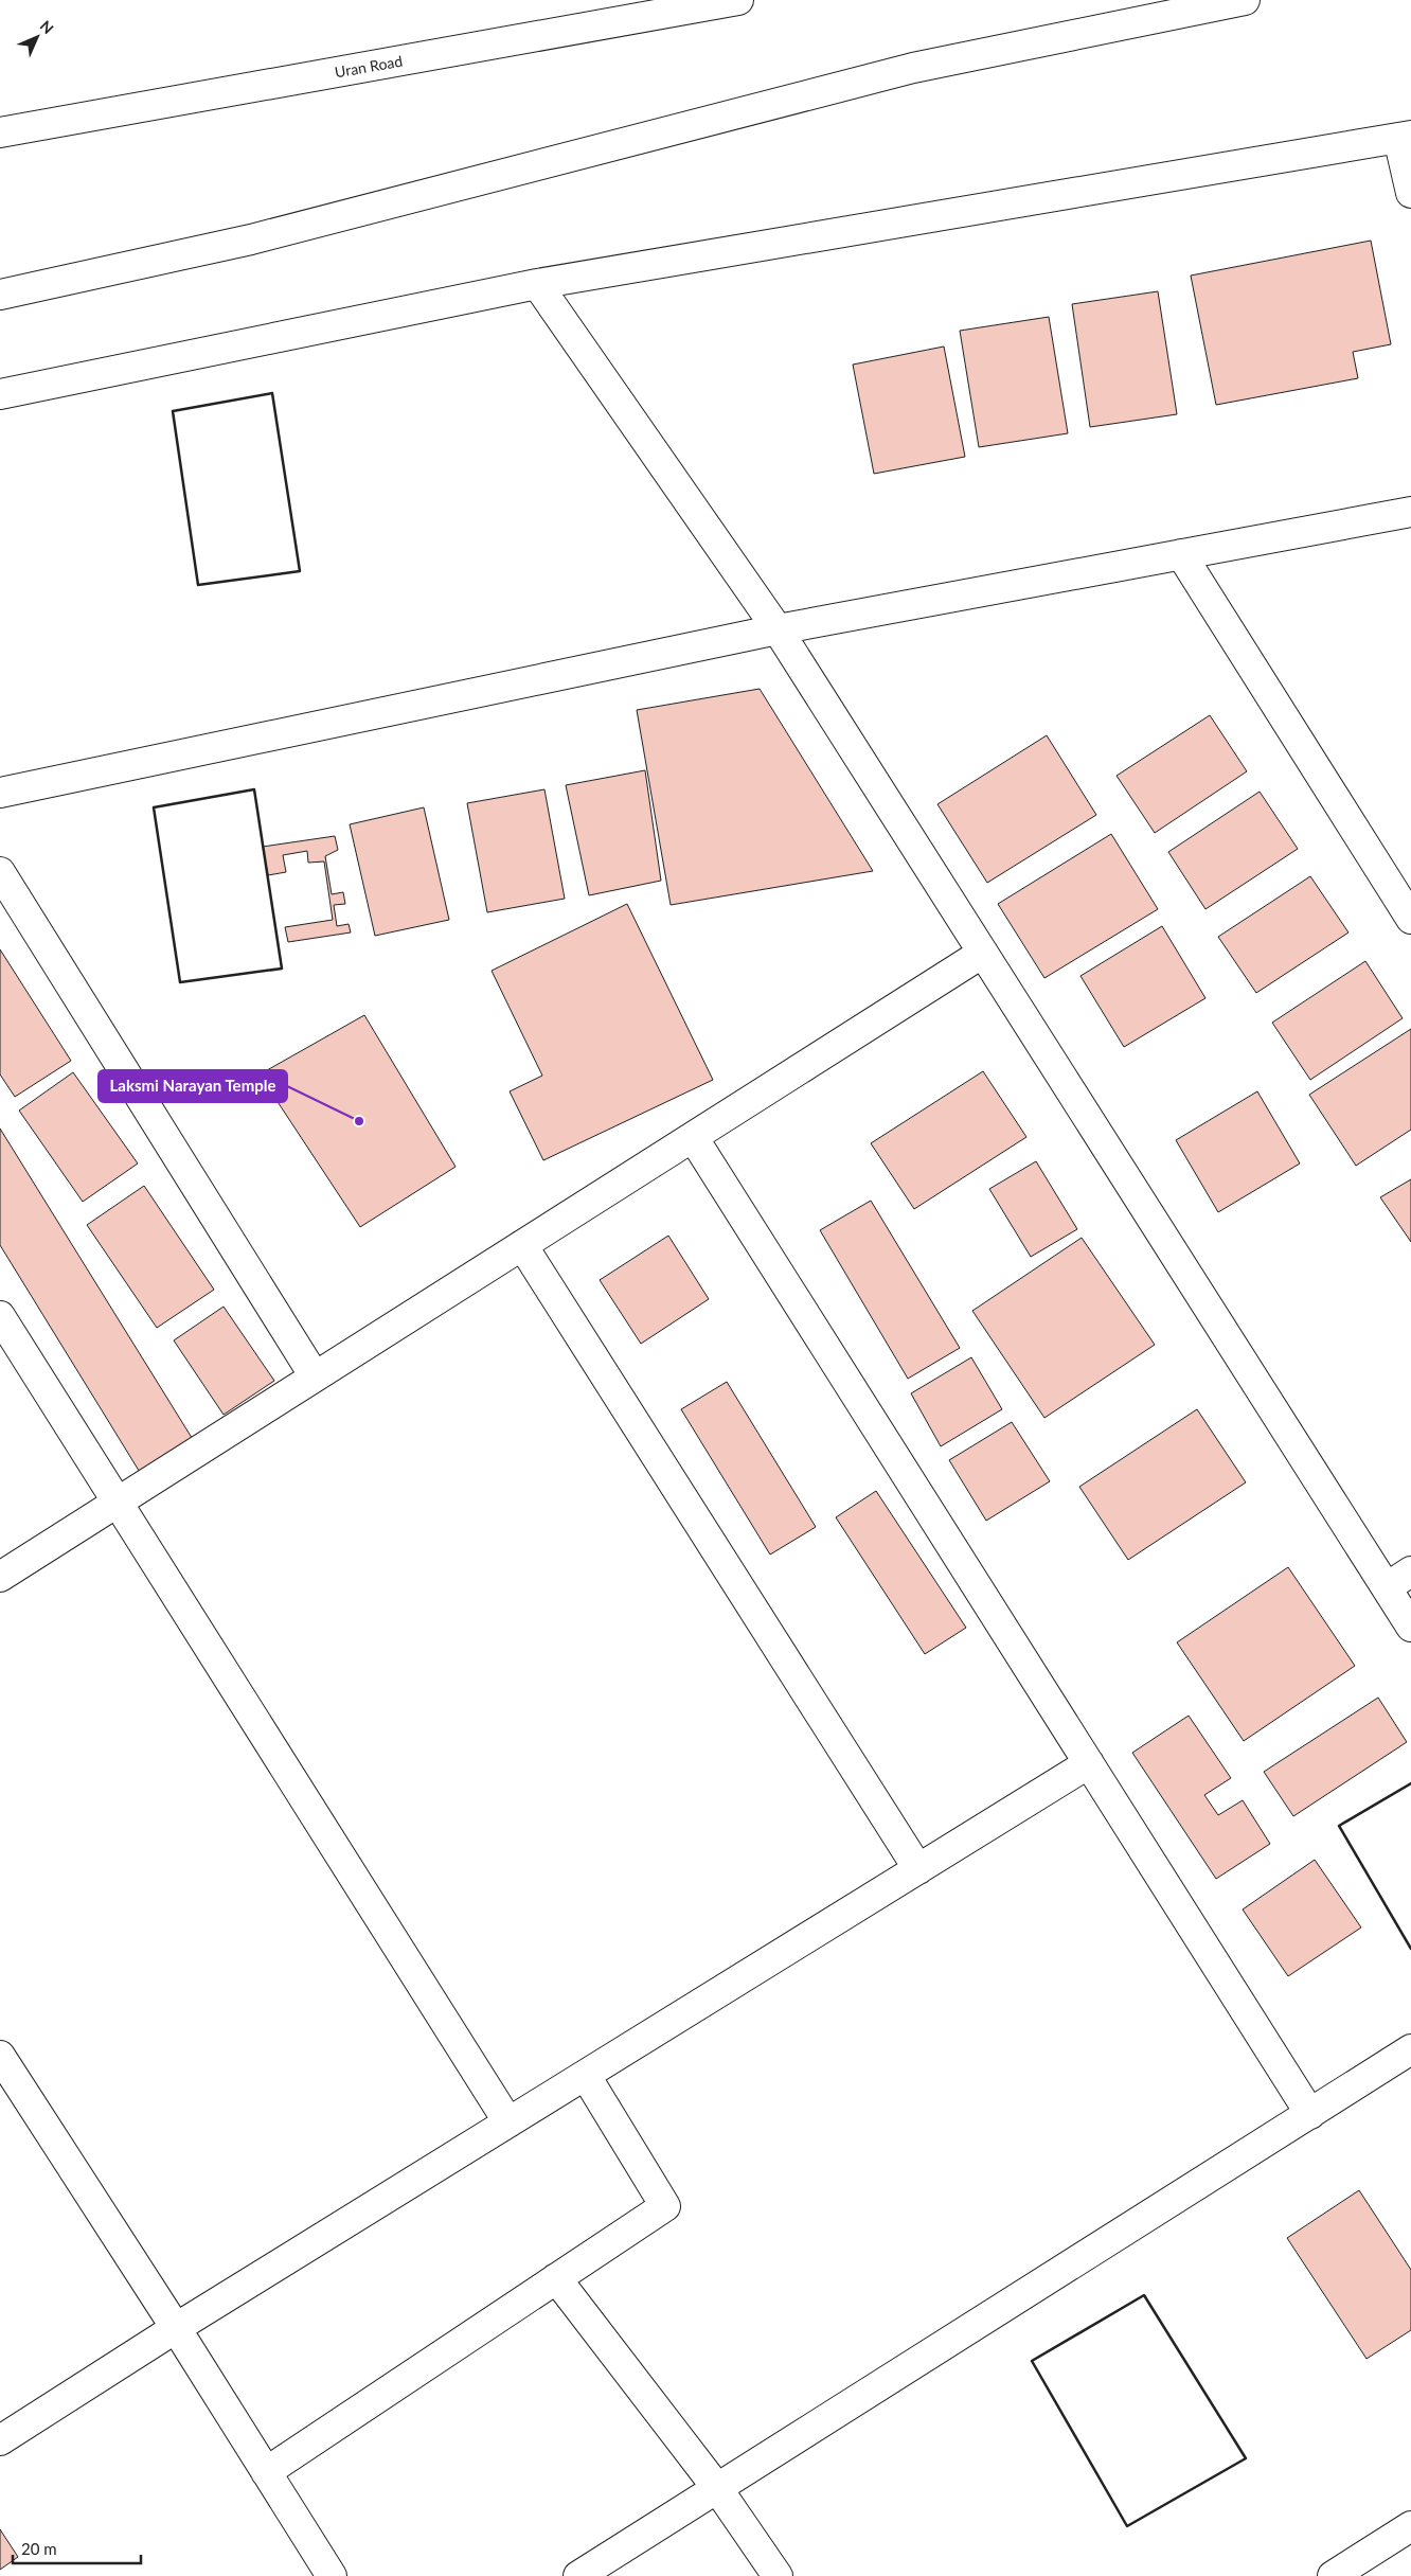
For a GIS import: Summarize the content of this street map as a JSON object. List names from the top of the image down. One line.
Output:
{"streets":{"main road":["Uran Road"]},"places":["Laksmi Narayan Temple"],"scale_bar":"20 m","north":"top right"}
